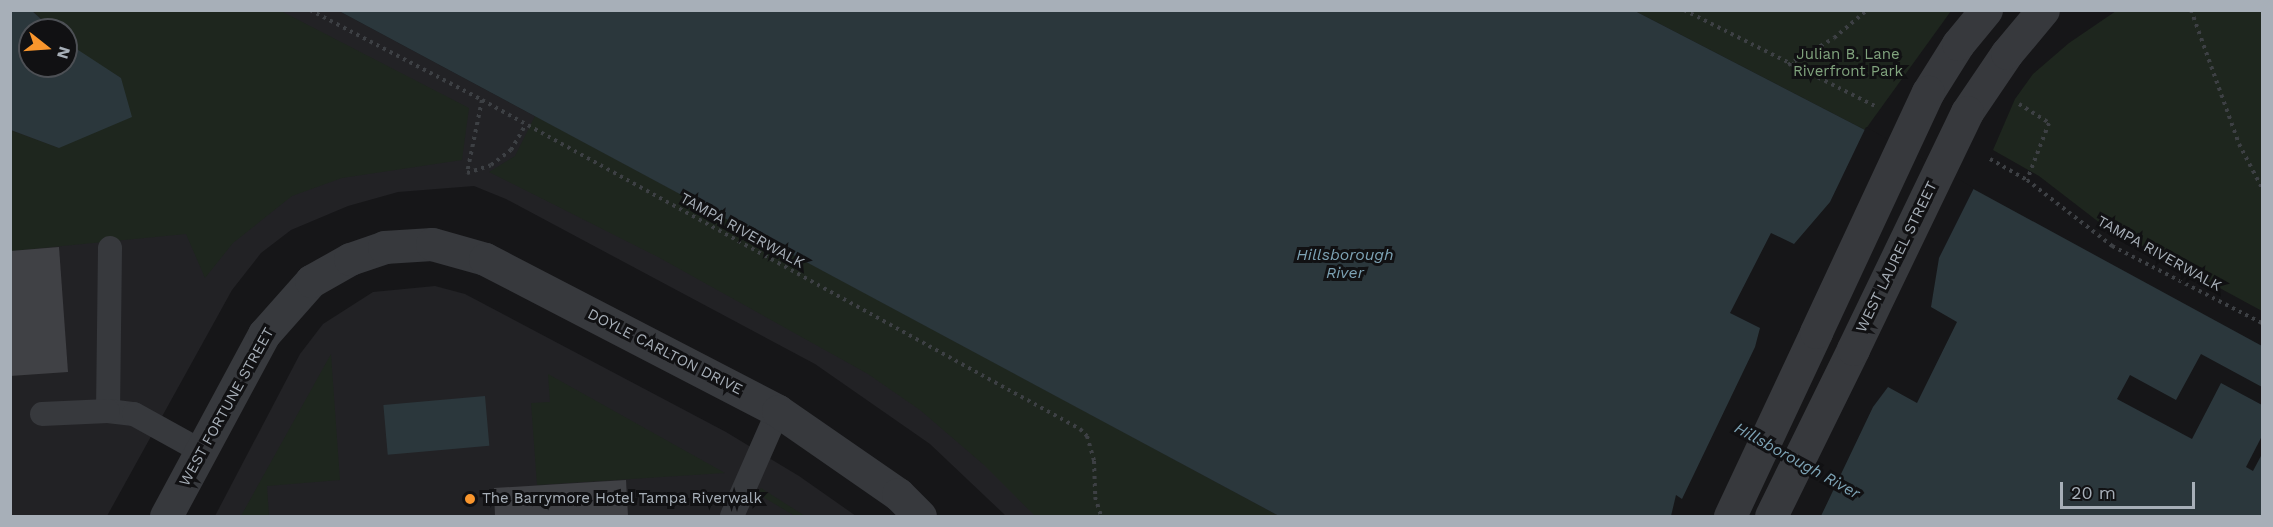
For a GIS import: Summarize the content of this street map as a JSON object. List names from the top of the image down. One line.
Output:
{"streets":{"street":["WEST LAUREL STREET","DOYLE CARLTON DRIVE","WEST FORTUNE STREET"],"path":["TAMPA RIVERWALK"]},"crossings":[["DOYLE CARLTON DRIVE","WEST FORTUNE STREET"]],"water":["Hillsborough River"],"parks":["Julian B. Lane Riverfront Park"],"places":["The Barrymore Hotel Tampa Riverwalk"],"scale_bar":"20 m","north":"right"}
